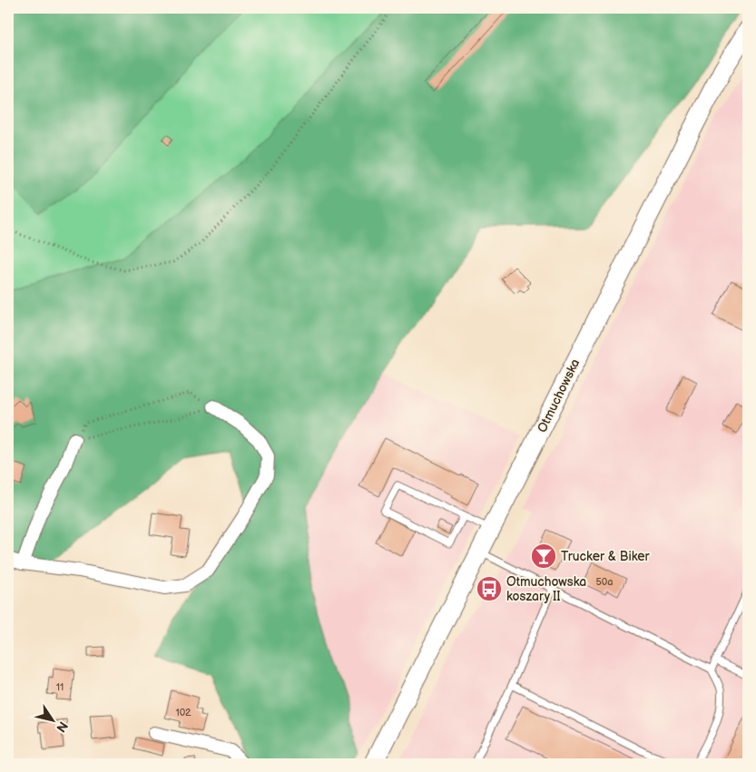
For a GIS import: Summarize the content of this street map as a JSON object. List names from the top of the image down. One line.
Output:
{"streets":{"main road":["Otmuchowska"]},"places":{"bar":["Trucker & Biker"],"bus stop":["Otmuchowska koszary II"]},"house_numbers":["50a","11","102"],"north":"bottom right"}
